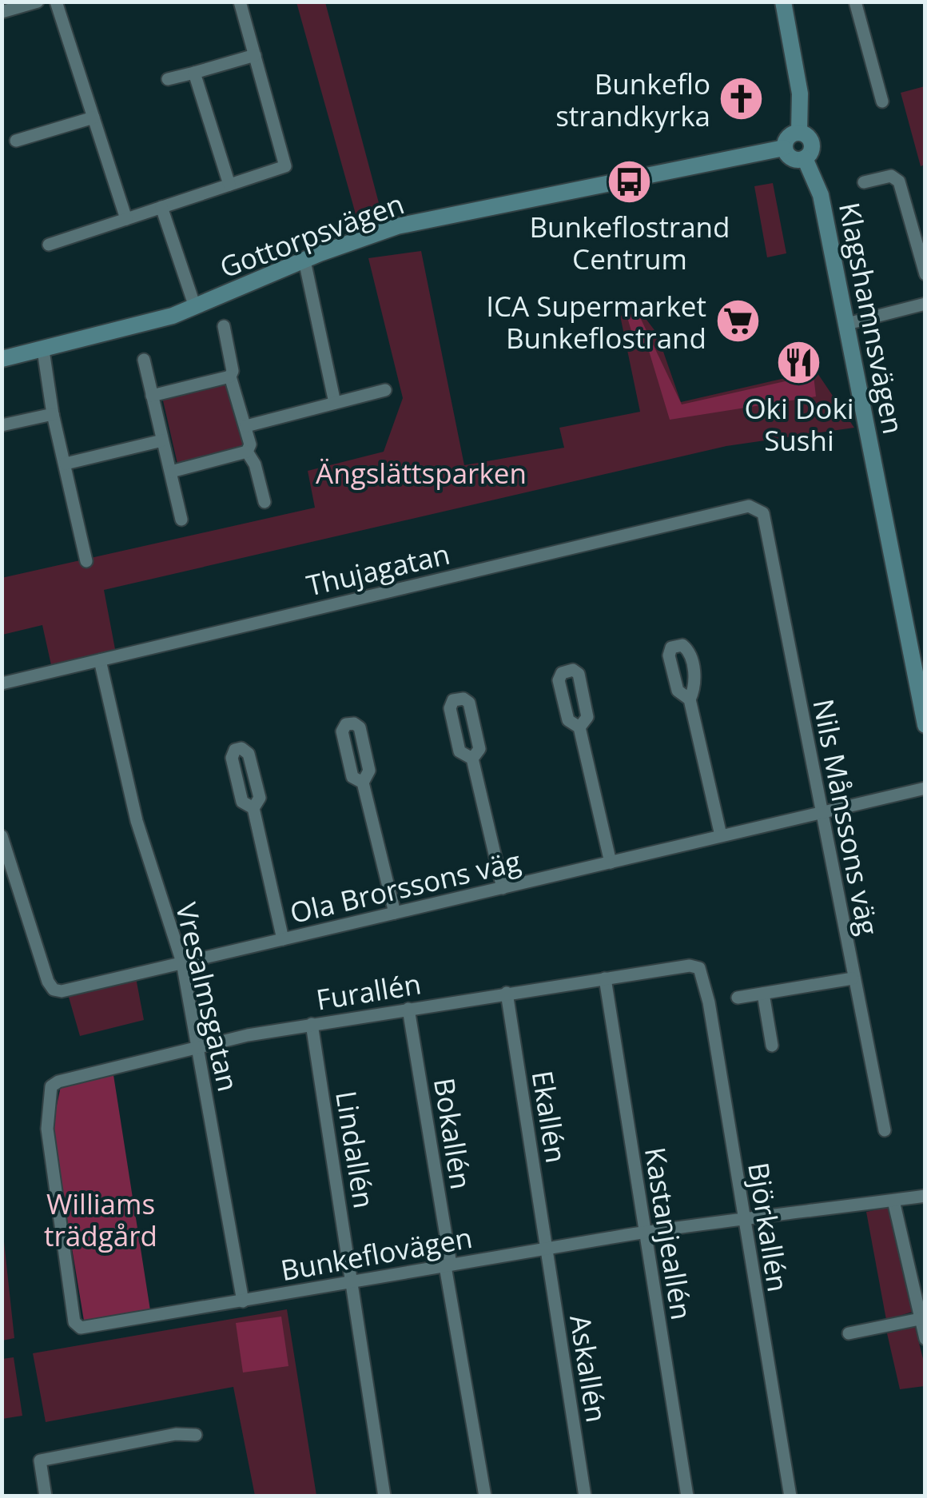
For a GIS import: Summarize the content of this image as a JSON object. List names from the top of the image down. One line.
{"streets":{"street":["Gottorpsvägen","Klagshamnsvägen","Thujagatan","Nils Månssons väg","Ola Brorssons väg","Furallén","Vresalmsgatan","Ekallén","Bokallén","Lindallén","Björkallén","Kastanjeallén","Bunkeflovägen","Askallén"]},"crossings":[["Gottorpsvägen","Klagshamnsvägen"],["Thujagatan","Nils Månssons väg"],["Thujagatan","Vresalmsgatan"],["Nils Månssons väg","Ola Brorssons väg"],["Ola Brorssons väg","Vresalmsgatan"],["Furallén","Vresalmsgatan"],["Furallén","Ekallén"],["Furallén","Bokallén"],["Furallén","Lindallén"],["Furallén","Björkallén"],["Furallén","Kastanjeallén"],["Furallén","Bunkeflovägen"],["Vresalmsgatan","Bunkeflovägen"],["Ekallén","Bunkeflovägen"],["Ekallén","Askallén"],["Bokallén","Bunkeflovägen"],["Lindallén","Bunkeflovägen"],["Björkallén","Bunkeflovägen"],["Kastanjeallén","Bunkeflovägen"],["Bunkeflovägen","Askallén"]],"parks":["Ängslättsparken","Williams trädgård"],"places":{"church":["Bunkeflo strandkyrka"],"bus stop":["Bunkeflostrand Centrum"],"supermarket":["ICA Supermarket Bunkeflostrand"],"restaurant":["Oki Doki Sushi"]}}
